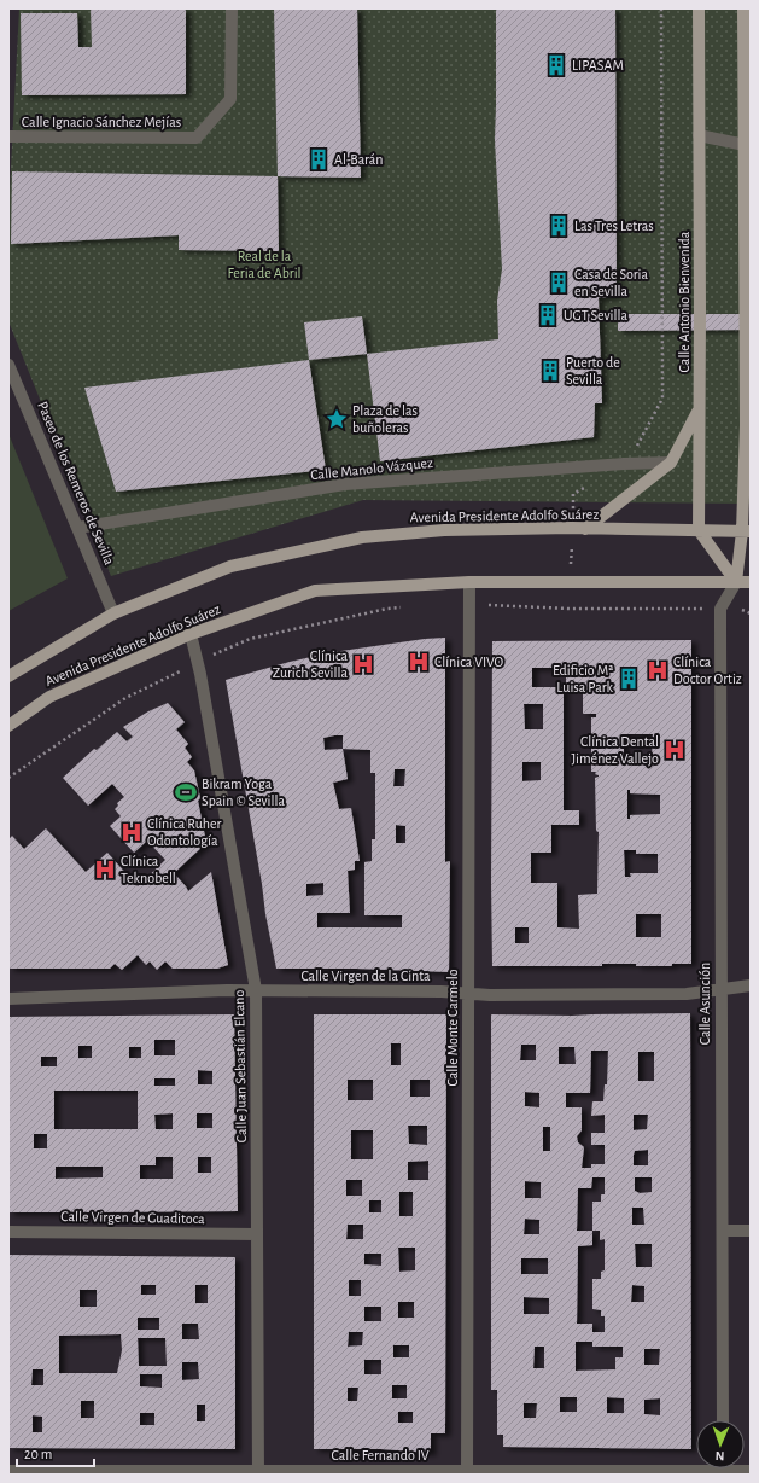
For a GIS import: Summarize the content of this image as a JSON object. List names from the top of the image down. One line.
{"streets":{"main road":["Calle Antonio Bienvenida","Avenida Presidente Adolfo Suárez"],"street":["Calle Ignacio Sánchez Mejías","Calle Manolo Vázquez","Paseo de los Remeros de Sevilla","Calle Virgen de la Cinta","Calle Asunción","Calle Monte Carmelo","Calle Juan Sebastián Elcano","Calle Virgen de Guaditoca","Calle Fernando IV"]},"crossings":[["Calle Antonio Bienvenida","Avenida Presidente Adolfo Suárez"],["Calle Manolo Vázquez","Paseo de los Remeros de Sevilla"],["Paseo de los Remeros de Sevilla","Avenida Presidente Adolfo Suárez"],["Avenida Presidente Adolfo Suárez","Calle Asunción"],["Avenida Presidente Adolfo Suárez","Calle Monte Carmelo"],["Avenida Presidente Adolfo Suárez","Calle Juan Sebastián Elcano"],["Calle Virgen de la Cinta","Calle Asunción"],["Calle Virgen de la Cinta","Calle Monte Carmelo"],["Calle Virgen de la Cinta","Calle Juan Sebastián Elcano"],["Calle Monte Carmelo","Calle Fernando IV"],["Calle Juan Sebastián Elcano","Calle Virgen de Guaditoca"],["Calle Juan Sebastián Elcano","Calle Fernando IV"]],"parks":["Real de la Feria de Abril"],"places":{"building":["LIPASAM","Al-Barán","Las Tres Letras","Casa de Soria en Sevilla","UGT Sevilla","Puerto de Sevilla","Edificio Mª Luisa Park"],"place":["Plaza de las buñoleras"],"hospital":["Clínica VIVO","Clínica Zurich Sevilla","Clínica Doctor Ortiz","Clínica Dental Jiménez Vallejo","Clínica Ruher Odontología","Clínica Teknobell"],"sports":["Bikram Yoga Spain © Sevilla"]},"scale_bar":"20 m","north":"bottom"}
